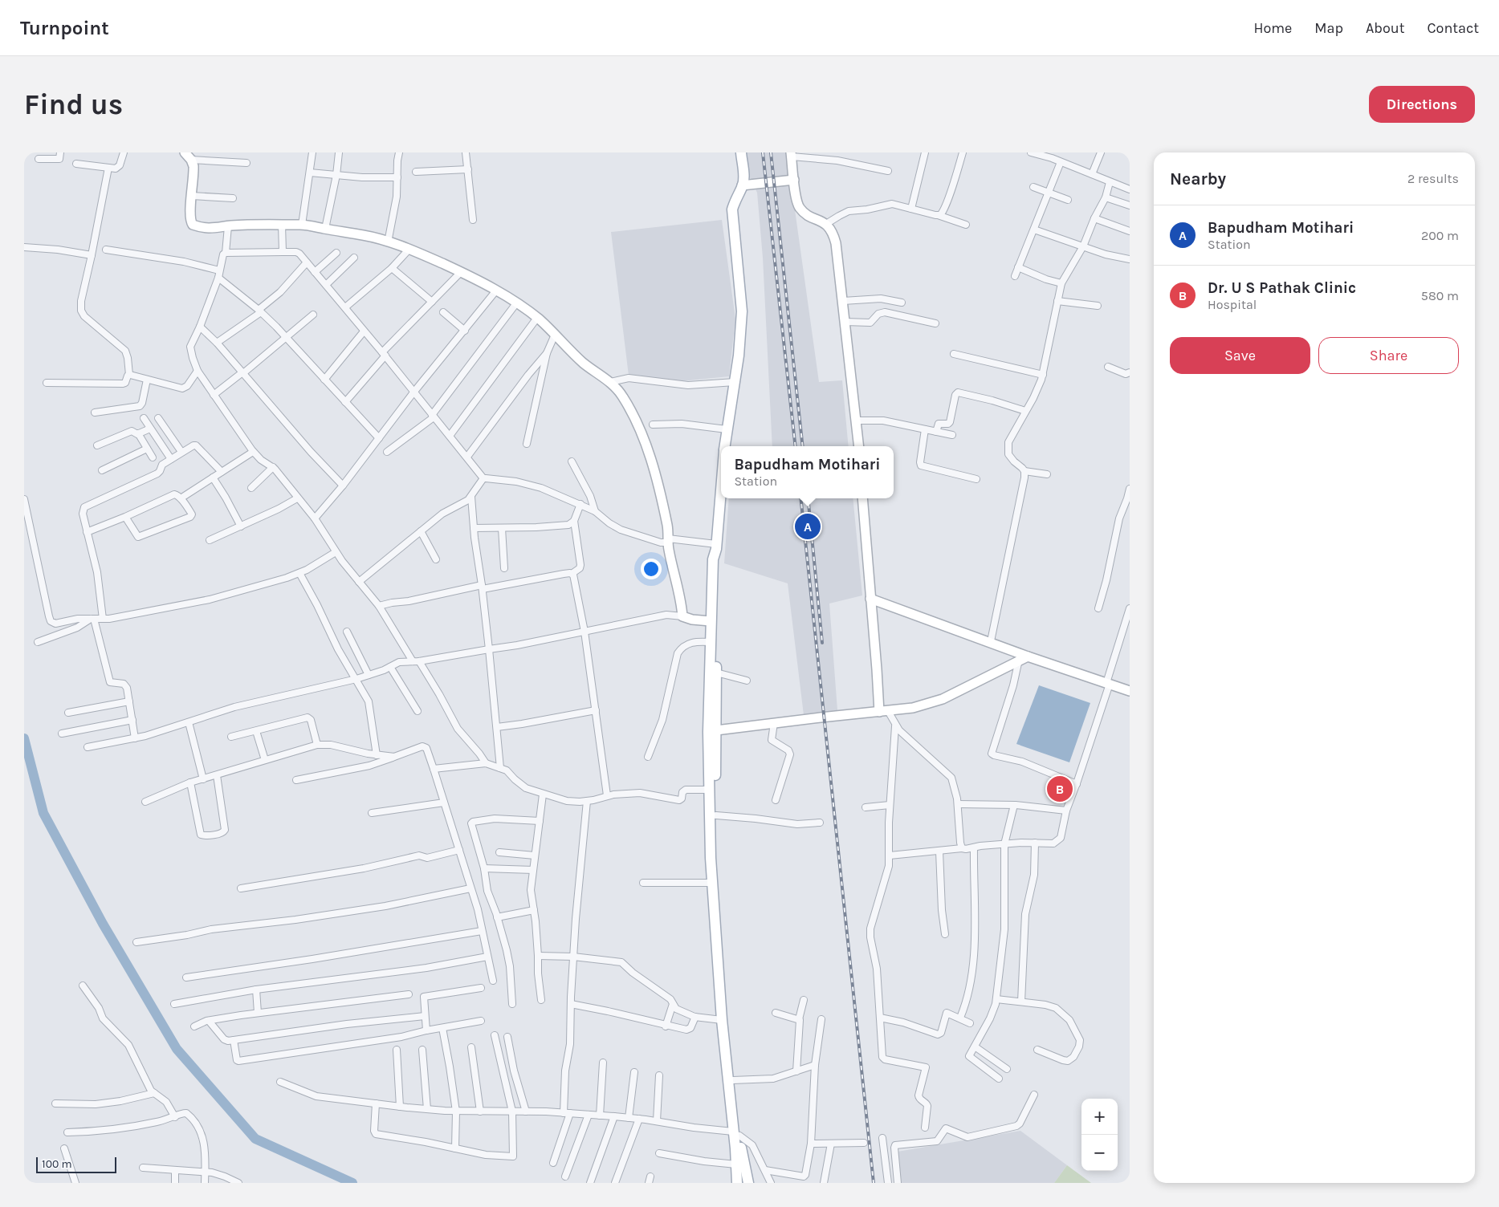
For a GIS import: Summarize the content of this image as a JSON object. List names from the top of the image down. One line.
{"scale_bar":"100 m","page":{"header":"Turnpoint","nav":["Home","Map","About","Contact"],"buttons":["Directions",["Save","Share"]],"title":"Find us","heading":["Nearby","2 results"],"list":[{"mark":"A","name":"Bapudham Motihari","note":"Station","value":"200 m"},{"mark":"B","name":"Dr. U S Pathak Clinic","note":"Hospital","value":"580 m"}],"popup":["Bapudham Motihari","Station"],"pins":["A","B"],"map_buttons":["+","−"],"scale":"100 m"}}
